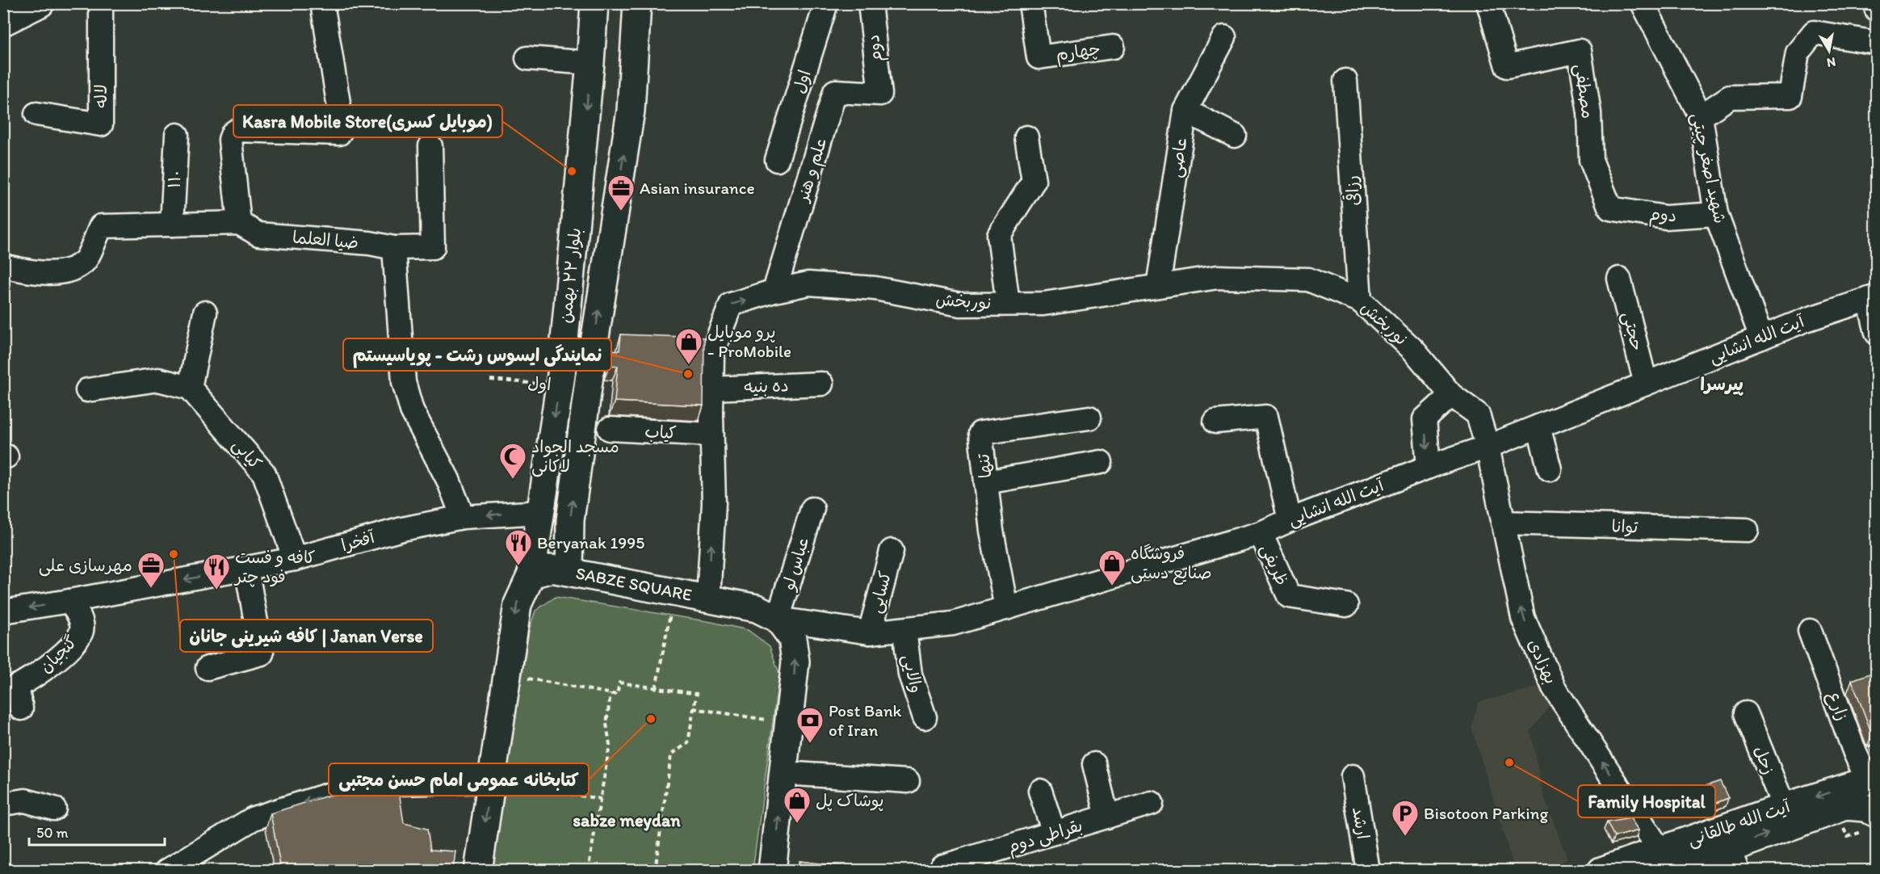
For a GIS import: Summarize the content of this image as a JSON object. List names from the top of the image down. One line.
{"streets":{"main road":["بلوار ۲۲ بهمن","SABZE SQUARE","آیت الله طالقانی"],"street":["دوم","چهارم","اول","مصطفی","لاله","عاصی","شهید اصغر چیتی","علم و هنر","۱۱۰","رزاقی","ضیا العلما","نوربخش","حجتی","آیت الله انشایی","ده بنیه","کیاب","کیابی","تنها","توانا","آفخرا","عباس لو","ظریفی","کسایی","گنجیان","بهزادی","والایی","زارع","زحل","ارشد","بقراطی دوم"]},"crossings":[["دوم","مصطفی"],["دوم","شهید اصغر چیتی"],["دوم","علم و هنر"],["اول","بلوار ۲۲ بهمن"],["عاصی","نوربخش"],["شهید اصغر چیتی","آیت الله انشایی"],["علم و هنر","نوربخش"],["۱۱۰","ضیا العلما"],["رزاقی","نوربخش"],["بلوار ۲۲ بهمن","آفخرا"],["بلوار ۲۲ بهمن","SABZE SQUARE"],["نوربخش","آیت الله انشایی"],["نوربخش","ده بنیه"],["نوربخش","کیاب"],["نوربخش","SABZE SQUARE"],["نوربخش","بهزادی"],["حجتی","آیت الله انشایی"],["آیت الله انشایی","تنها"],["آیت الله انشایی","عباس لو"],["آیت الله انشایی","ظریفی"],["آیت الله انشایی","SABZE SQUARE"],["آیت الله انشایی","کسایی"],["آیت الله انشایی","بهزادی"],["آیت الله انشایی","والایی"],["کیابی","آفخرا"],["توانا","بهزادی"],["آفخرا","گنجیان"],["عباس لو","SABZE SQUARE"],["بهزادی","آیت الله طالقانی"],["زارع","آیت الله طالقانی"],["زحل","آیت الله طالقانی"]],"one_way":["SABZE SQUARE","بهزادی"],"districts":["پیرسرا","sabze meydan"],"places":{"other":["Kasra Mobile Store(موبایل کسری)","نمایندگی ایسوس رشت - پویاسیستم","کافه شیرینی جانان | Janan Verse","کتابخانه عمومی امام حسن مجتبی","Family Hospital"],"office":["Asian insurance","مهرسازی علی"],"shop":["پرو موبایل - ProMobile","فروشگاه صنایع دستی","پوشاک پل"],"mosque":["مسجد الجواد لاکانی"],"restaurant":["Beryanak 1995","کافه و فست فود چتر"],"bank":["Post Bank of Iran"],"parking":["Bisotoon Parking"]},"scale_bar":"50 m","north":"bottom"}
